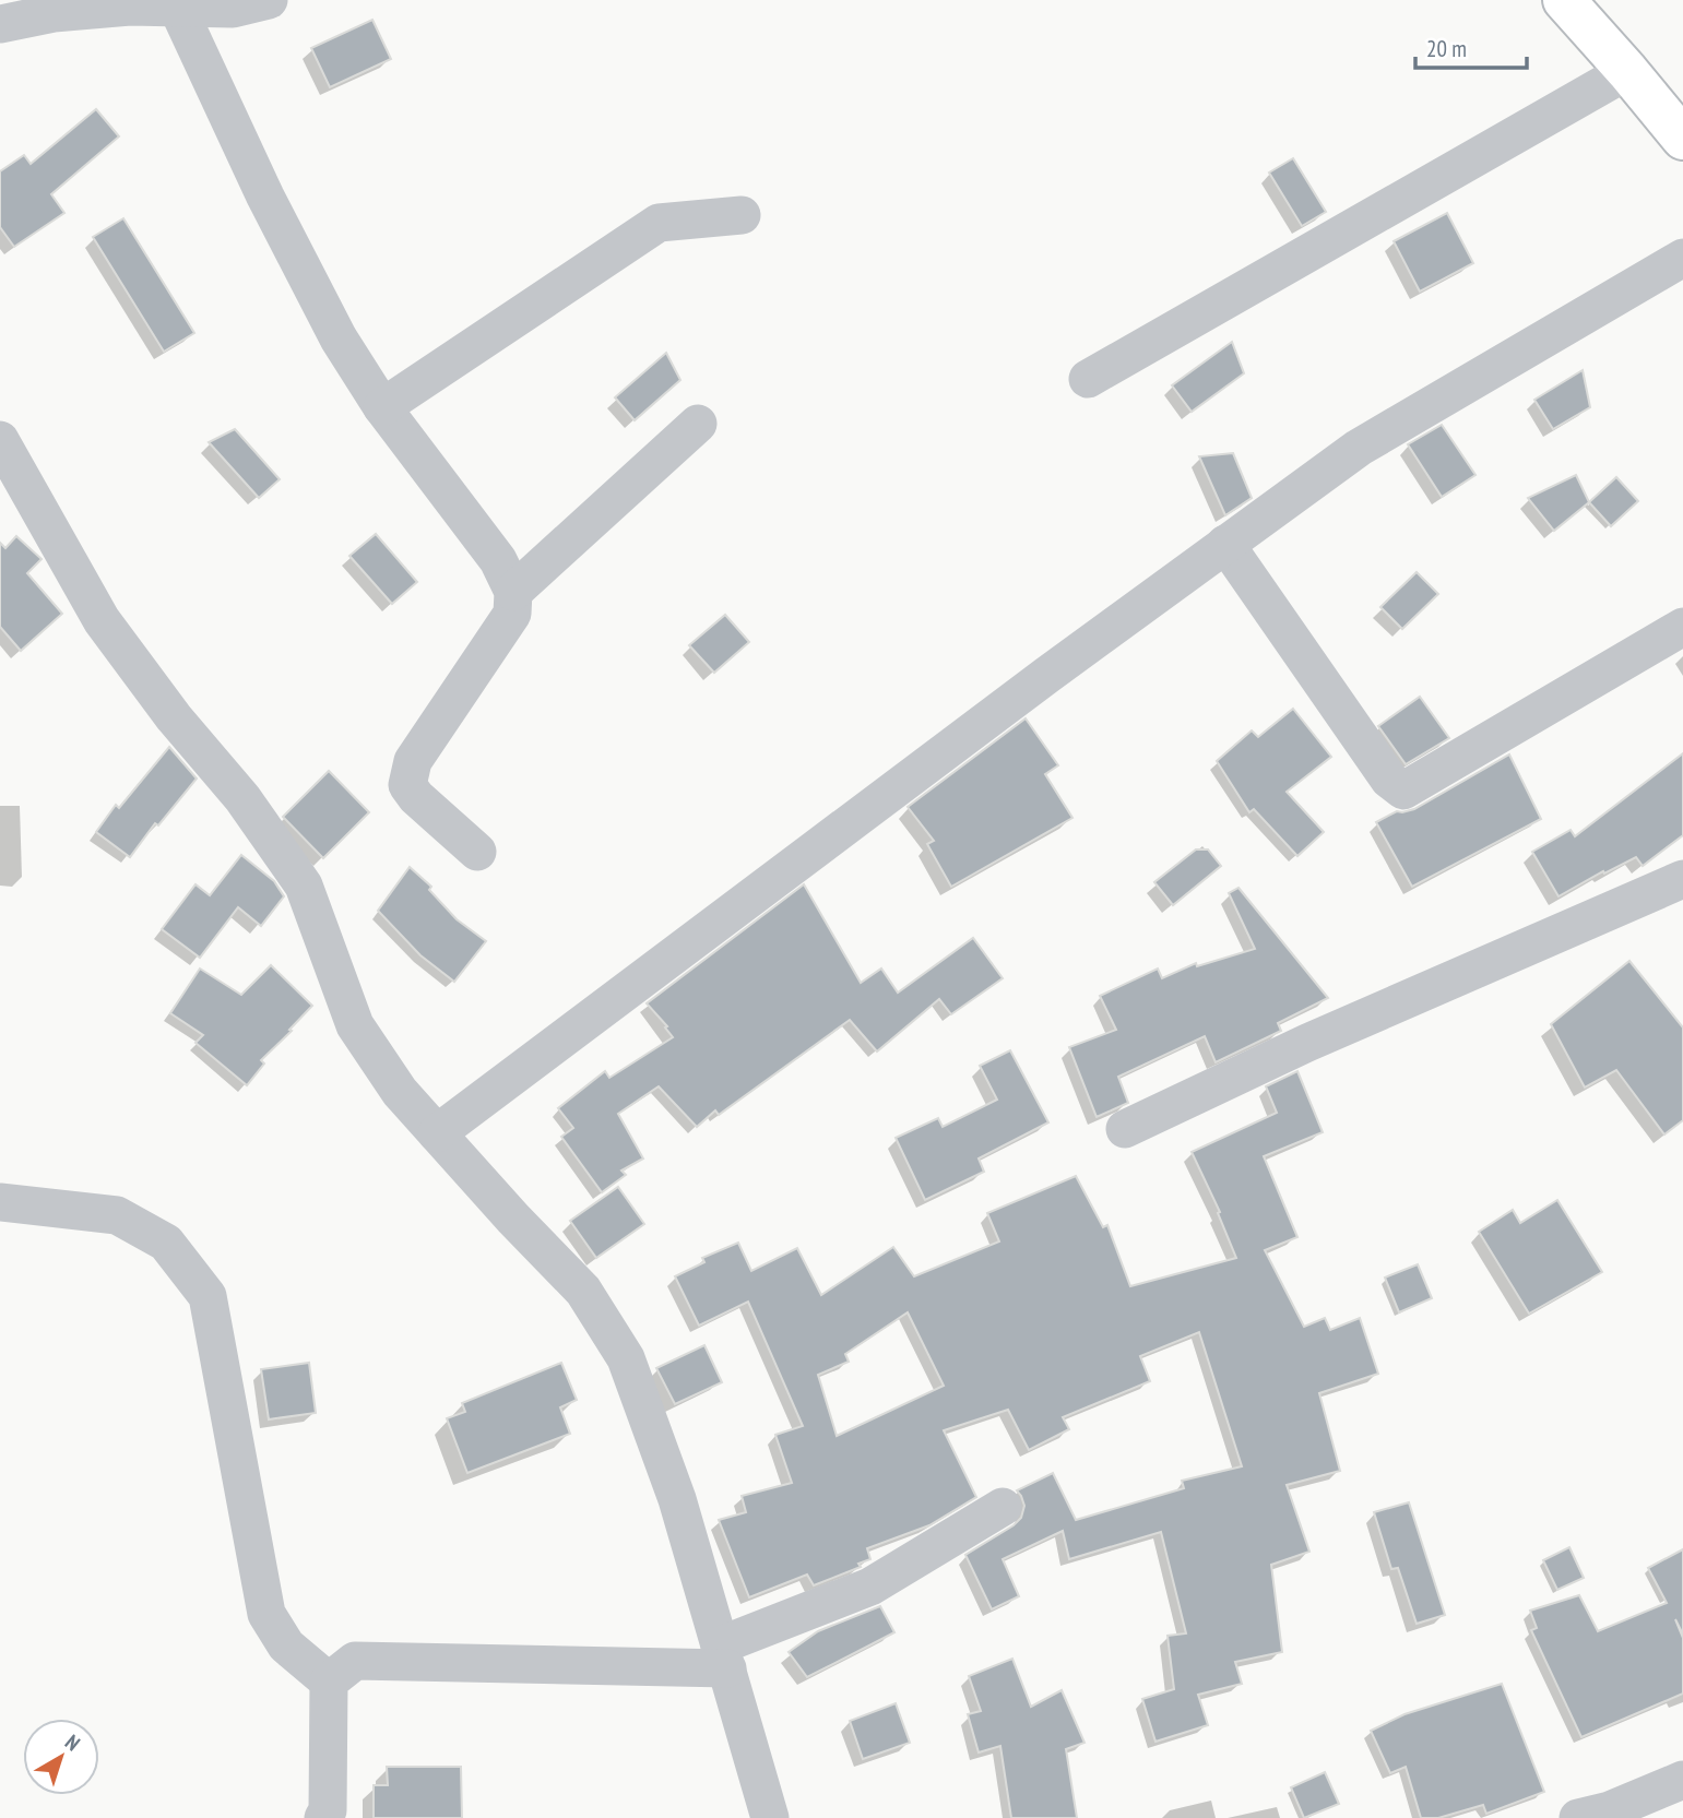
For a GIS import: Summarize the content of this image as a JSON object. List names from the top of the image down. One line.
{"scale_bar":"20 m","north":"top right"}
